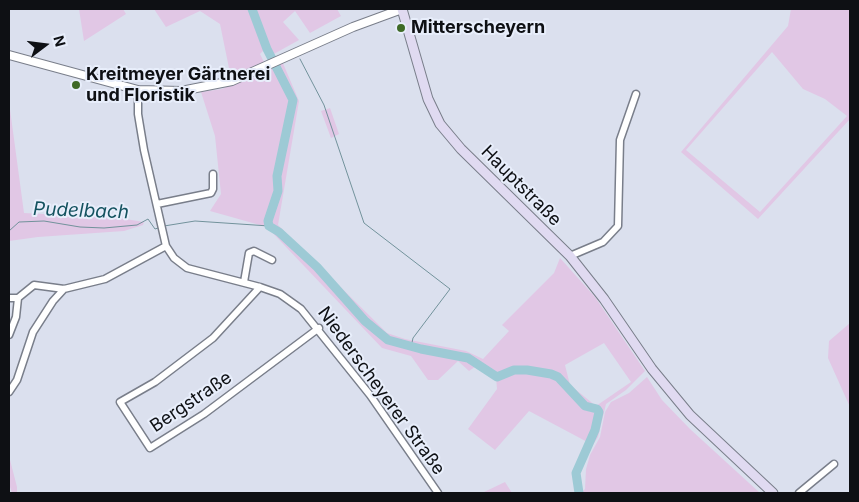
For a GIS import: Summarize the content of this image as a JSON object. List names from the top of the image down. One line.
{"streets":{"main road":["Hauptstraße"],"street":["Niederscheyerer Straße","Bergstraße"]},"crossings":[["Niederscheyerer Straße","Bergstraße"]],"water":["Pudelbach"],"places":["Mitterscheyern","Kreitmeyer Gärtnerei und Floristik"],"north":"right"}
